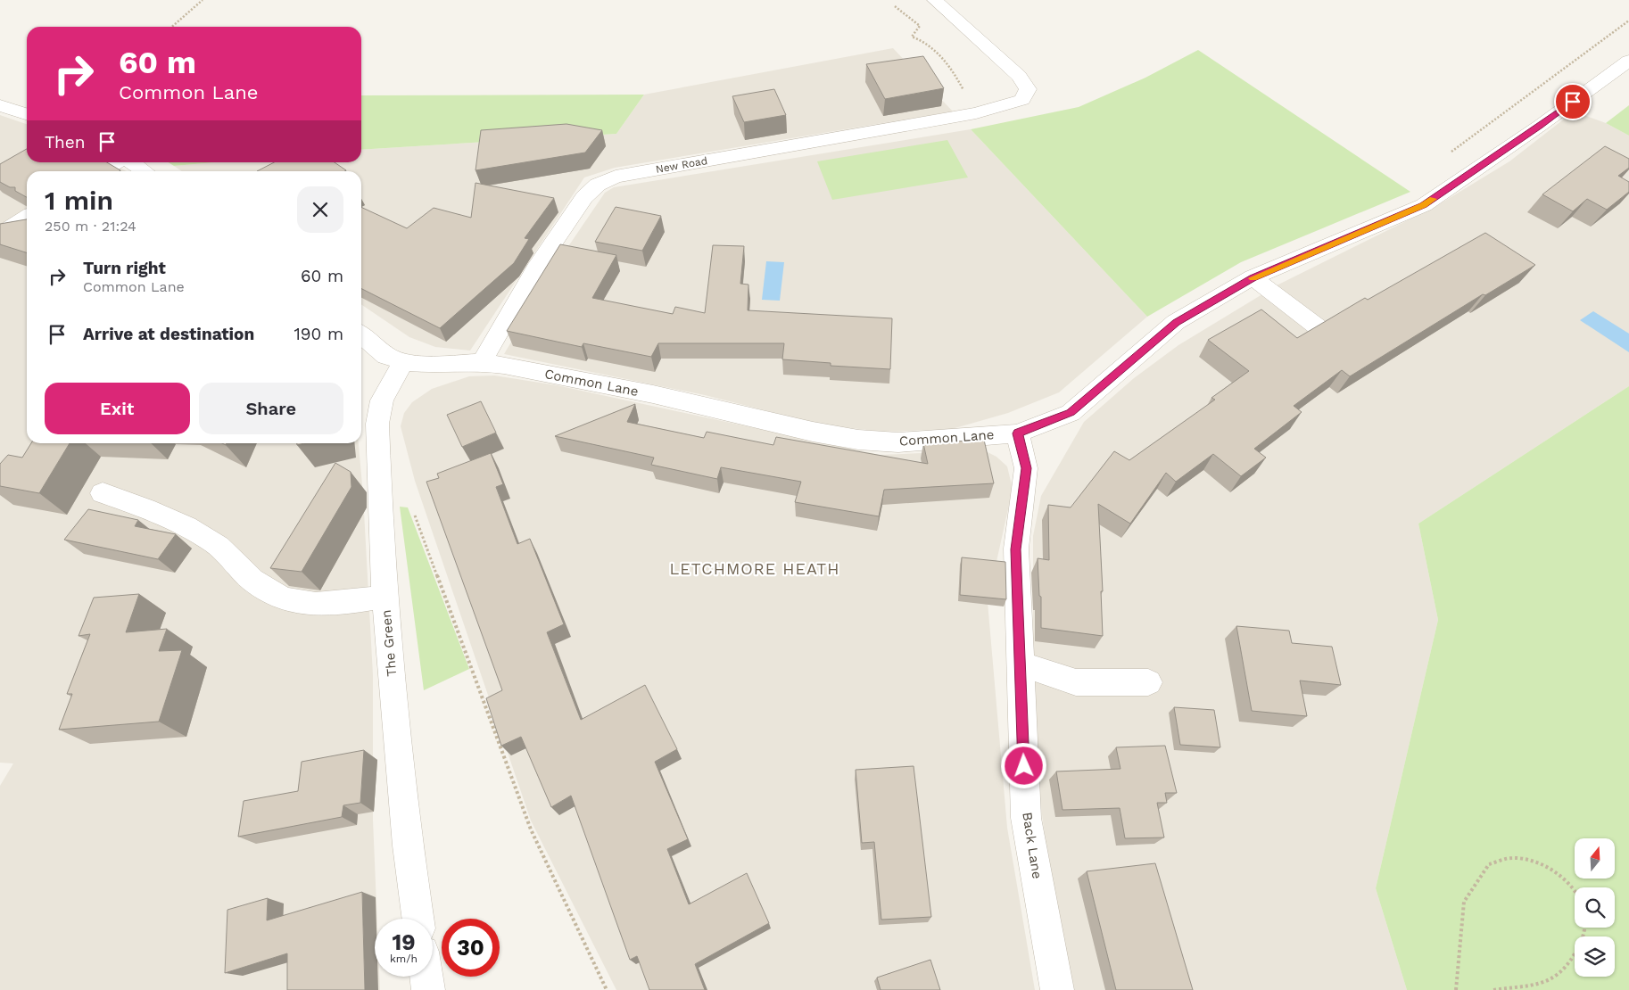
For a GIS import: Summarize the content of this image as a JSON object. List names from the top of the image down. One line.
{"streets":{"street":["New Road","Common Lane","The Green","Back Lane"]},"crossings":[["New Road","Common Lane"],["Common Lane","The Green"],["Common Lane","Back Lane"]],"districts":["LETCHMORE HEATH"],"north":"top","page":{"turn":["60 m","Common Lane"],"then":"Then","heading":["1 min","250 m · 21:24"],"list":[{"name":"Turn right","note":"Common Lane","value":"60 m"},{"name":"Arrive at destination","value":"190 m"}],"buttons":["Exit","Share"],"speed":"19 km/h","limit":"30"}}
